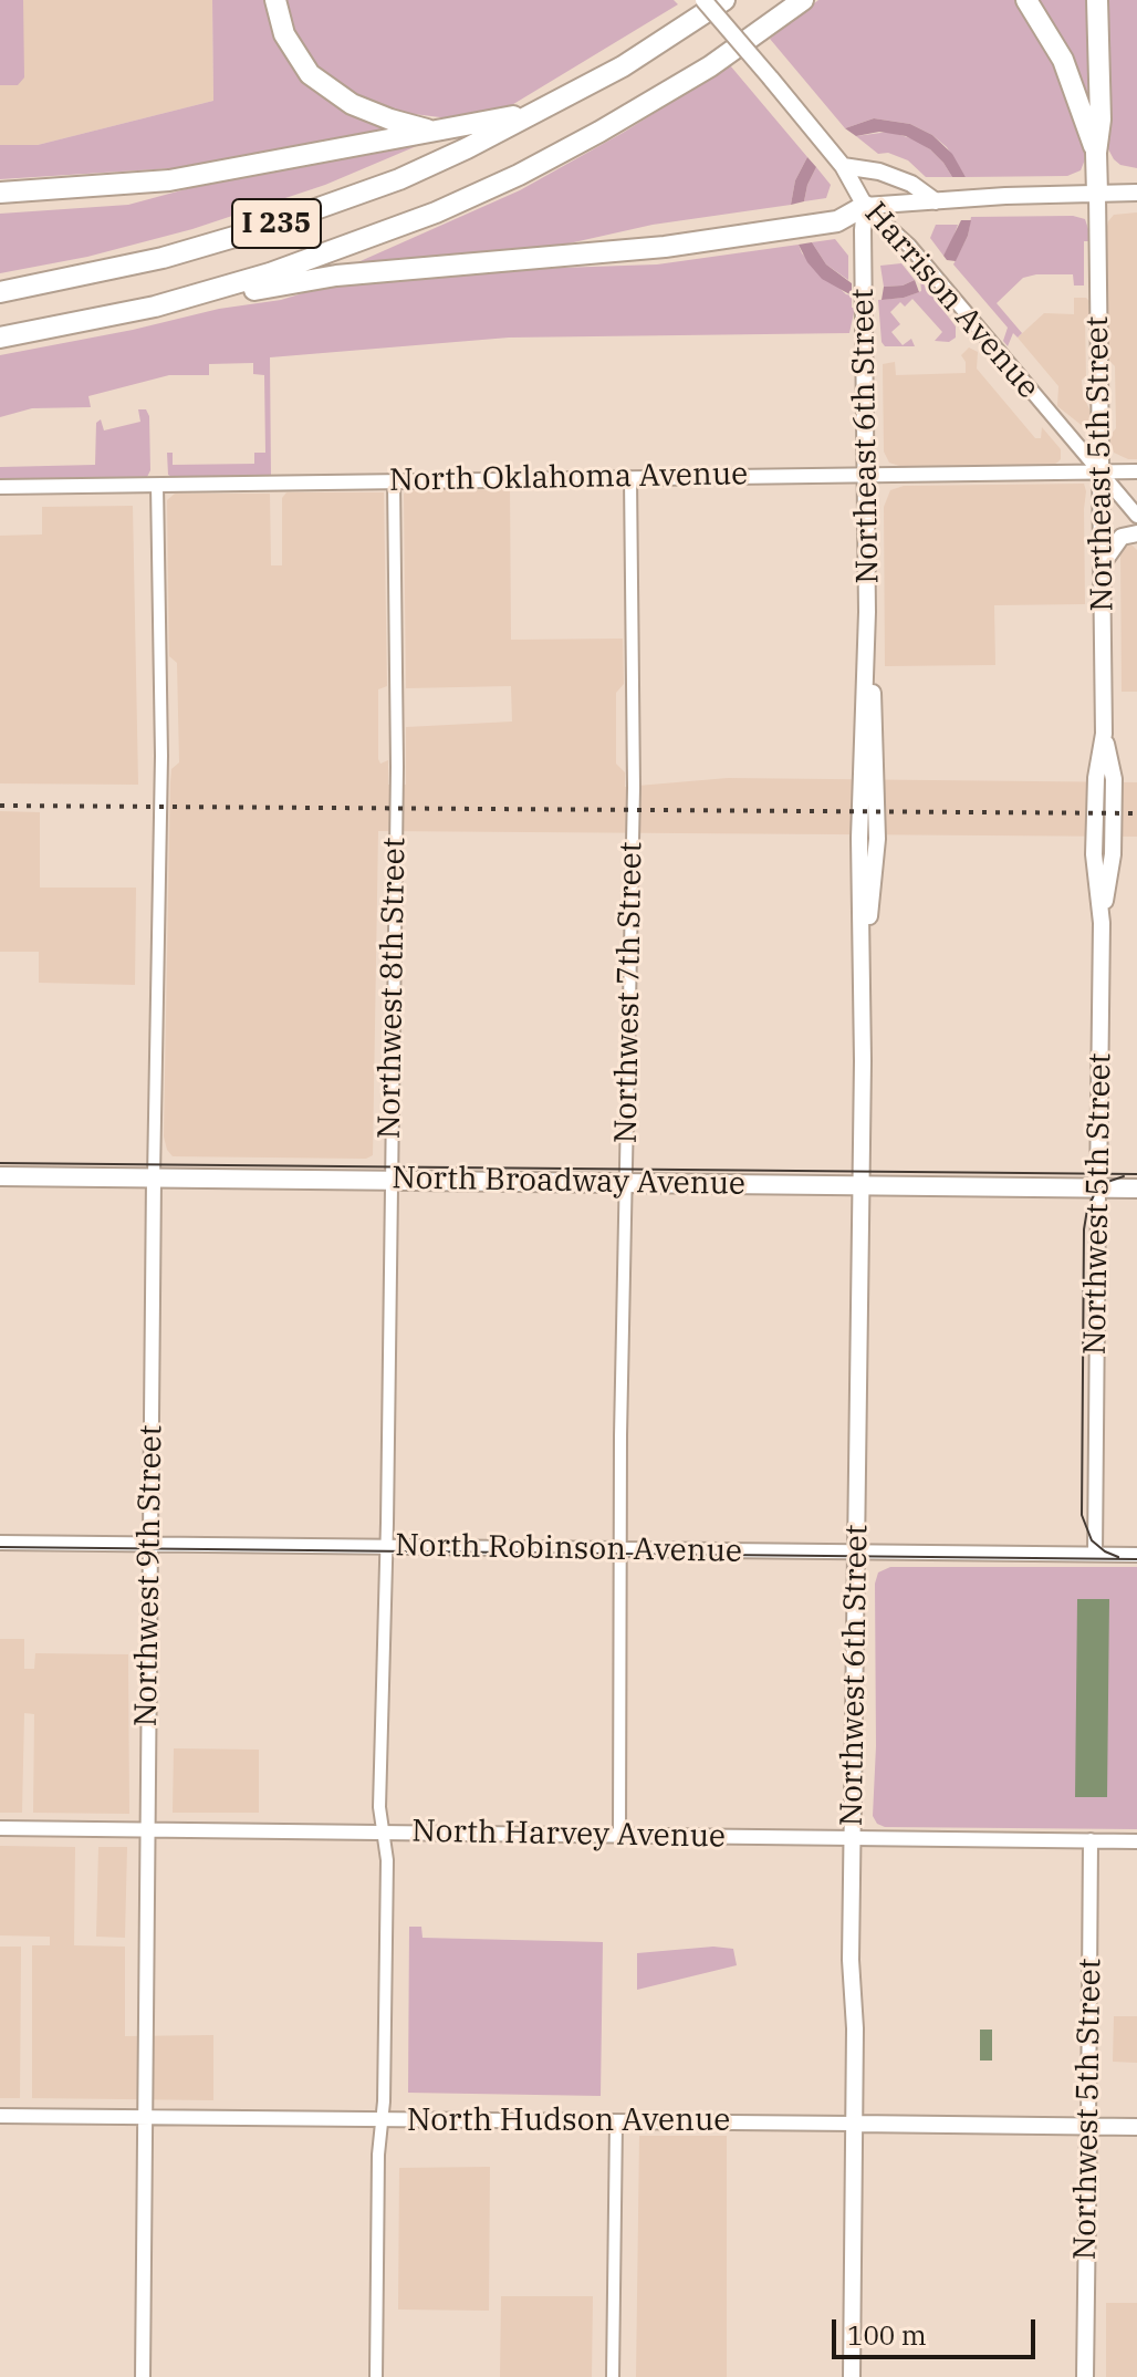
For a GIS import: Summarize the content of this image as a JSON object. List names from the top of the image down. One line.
{"streets":{"highway":["I 235"],"main road":["Harrison Avenue","Northeast 6th Street","Northeast 5th Street","North Broadway Avenue","Northwest 5th Street","Northwest 6th Street","North Hudson Avenue"],"street":["North Oklahoma Avenue","Northwest 8th Street","Northwest 7th Street","North Robinson Avenue","Northwest 9th Street","North Harvey Avenue"]},"crossings":[["Harrison Avenue","Northeast 6th Street"],["Harrison Avenue","Northeast 5th Street"],["Harrison Avenue","North Oklahoma Avenue"],["Northeast 6th Street","North Oklahoma Avenue"],["Northeast 6th Street","Northwest 6th Street"],["Northeast 5th Street","North Oklahoma Avenue"],["Northeast 5th Street","Northwest 5th Street"],["North Oklahoma Avenue","Northwest 8th Street"],["North Oklahoma Avenue","Northwest 7th Street"],["North Oklahoma Avenue","Northwest 9th Street"],["Northwest 8th Street","North Broadway Avenue"],["Northwest 8th Street","North Robinson Avenue"],["Northwest 8th Street","North Harvey Avenue"],["Northwest 8th Street","North Hudson Avenue"],["Northwest 7th Street","North Broadway Avenue"],["Northwest 7th Street","North Robinson Avenue"],["Northwest 7th Street","North Harvey Avenue"],["North Broadway Avenue","Northwest 5th Street"],["North Broadway Avenue","Northwest 9th Street"],["North Broadway Avenue","Northwest 6th Street"],["Northwest 5th Street","North Robinson Avenue"],["Northwest 5th Street","North Harvey Avenue"],["Northwest 5th Street","North Hudson Avenue"],["North Robinson Avenue","Northwest 9th Street"],["North Robinson Avenue","Northwest 6th Street"],["Northwest 9th Street","North Harvey Avenue"],["Northwest 9th Street","North Hudson Avenue"],["Northwest 6th Street","North Harvey Avenue"],["Northwest 6th Street","North Hudson Avenue"]],"scale_bar":"100 m"}
